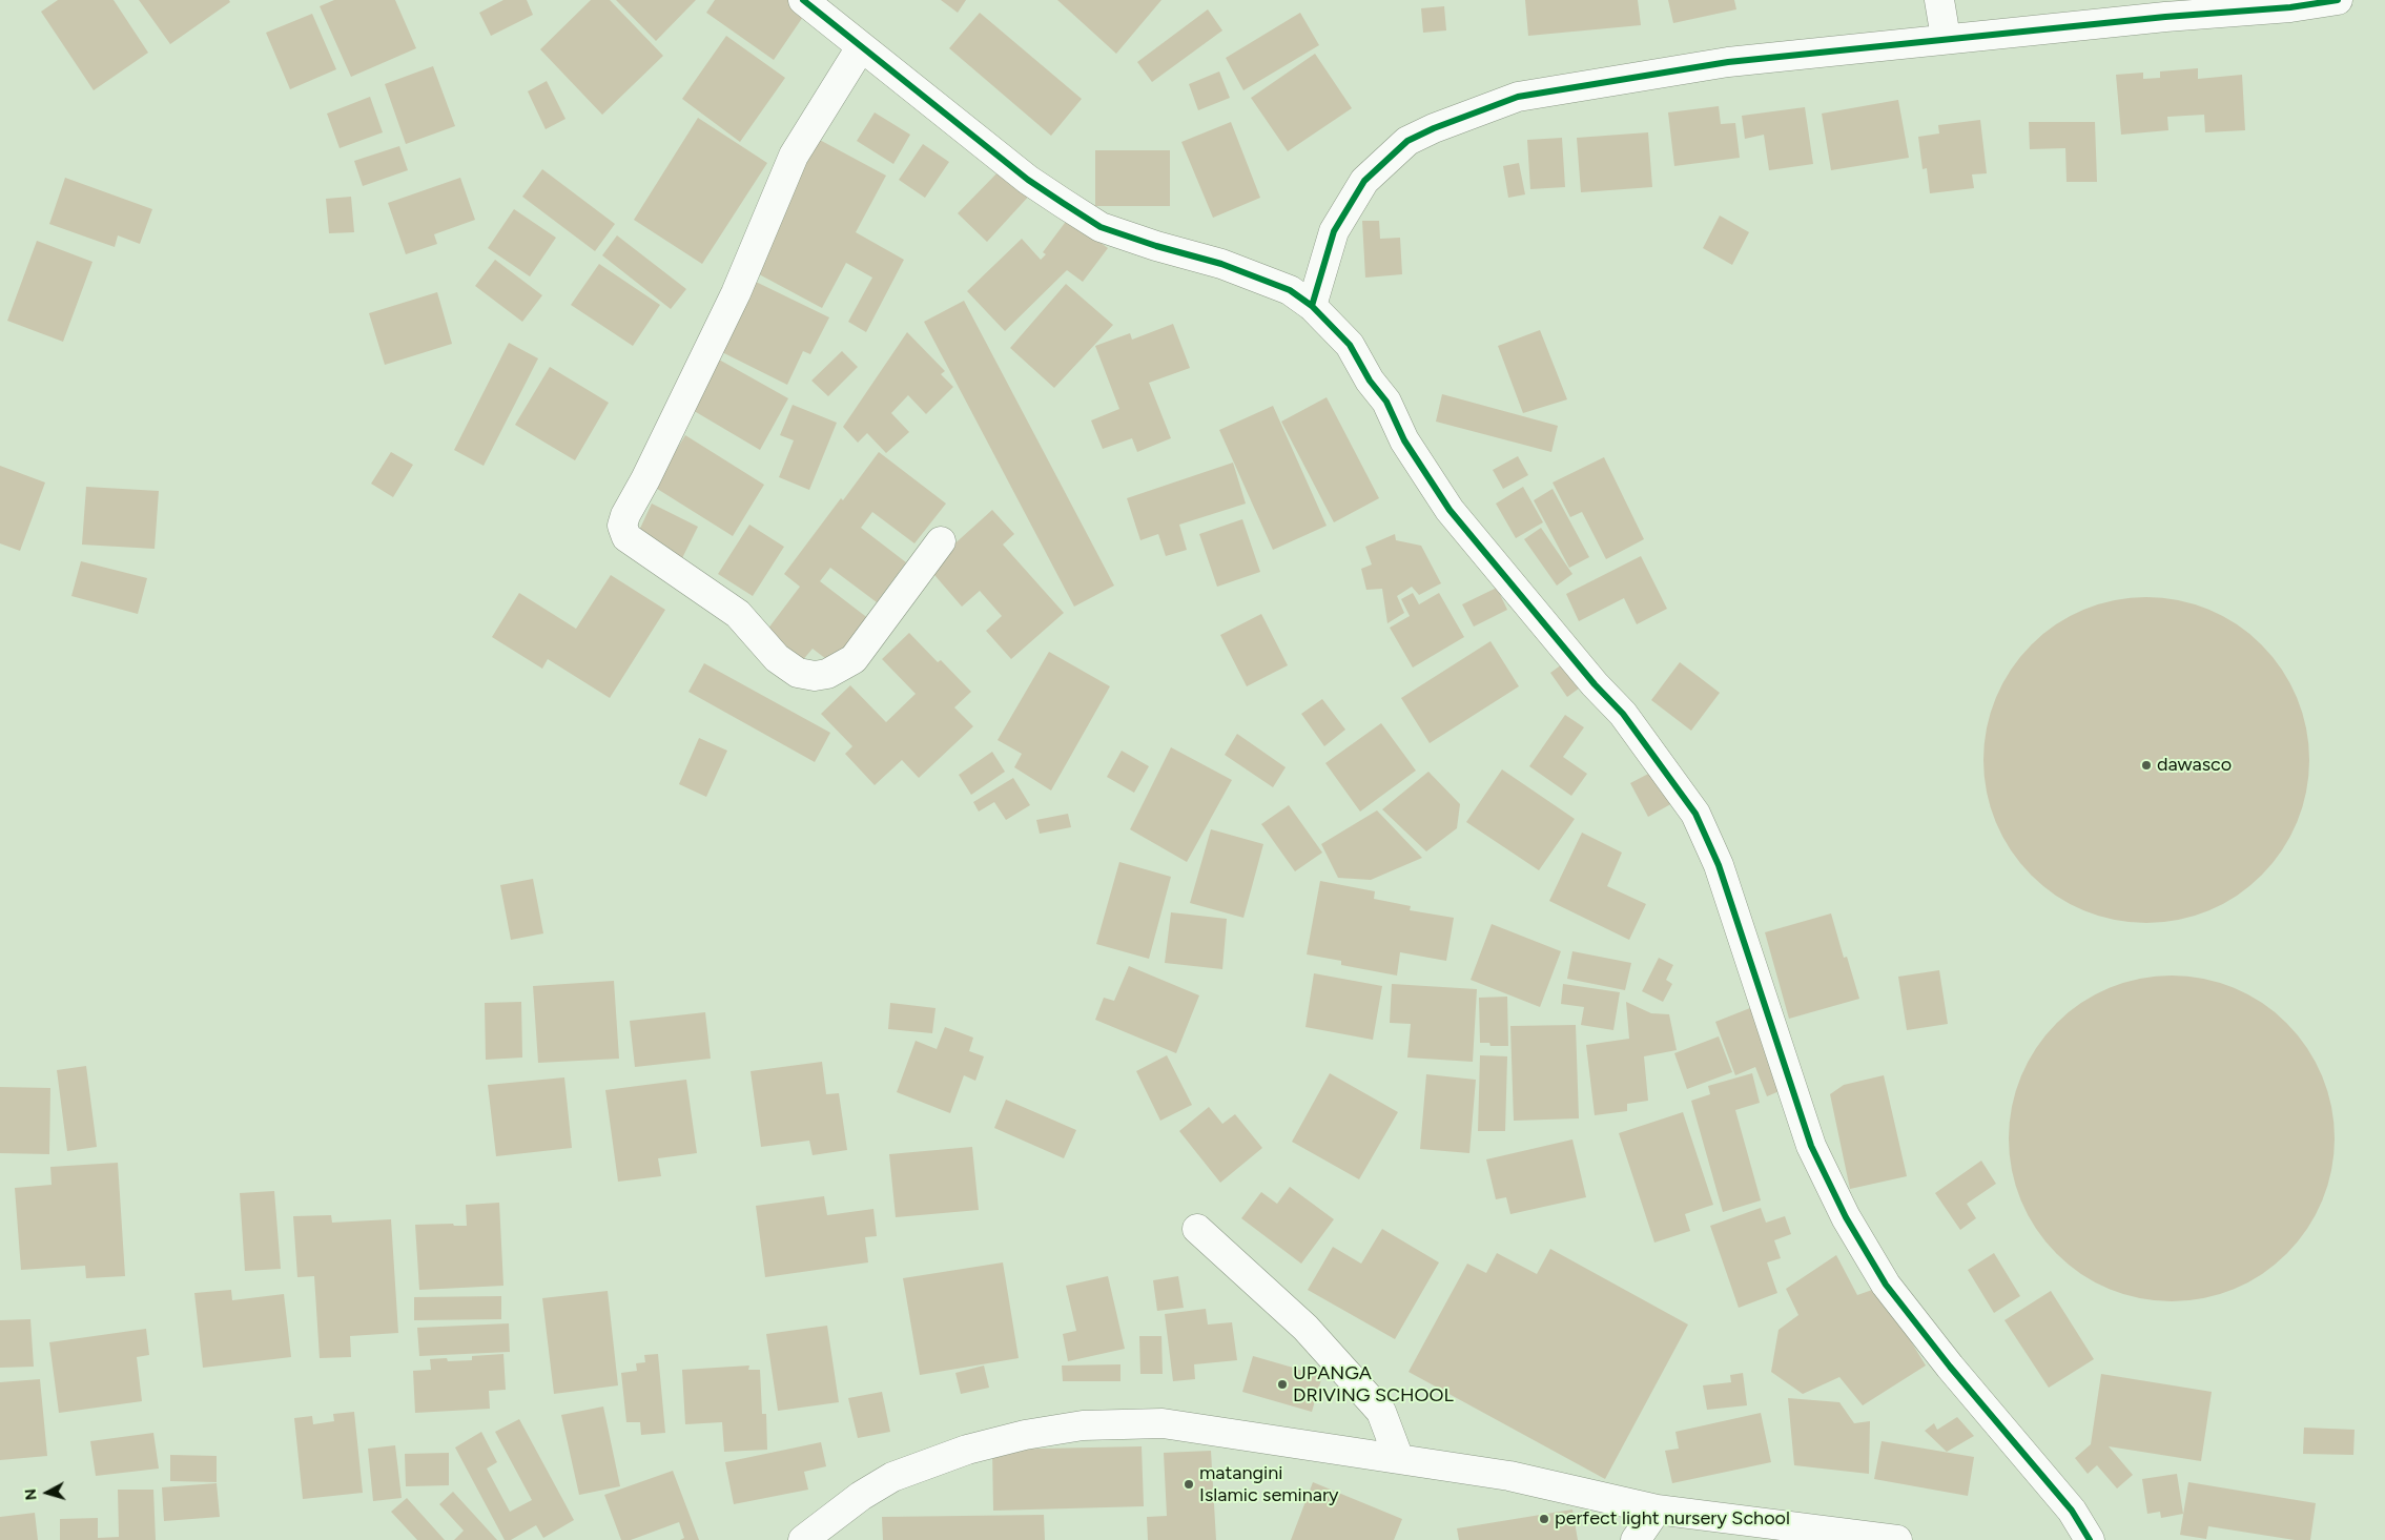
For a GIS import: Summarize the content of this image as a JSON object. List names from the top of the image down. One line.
{"places":["dawasco","UPANGA DRIVING SCHOOL","matangini Islamic seminary","perfect light nursery School"],"north":"left"}
